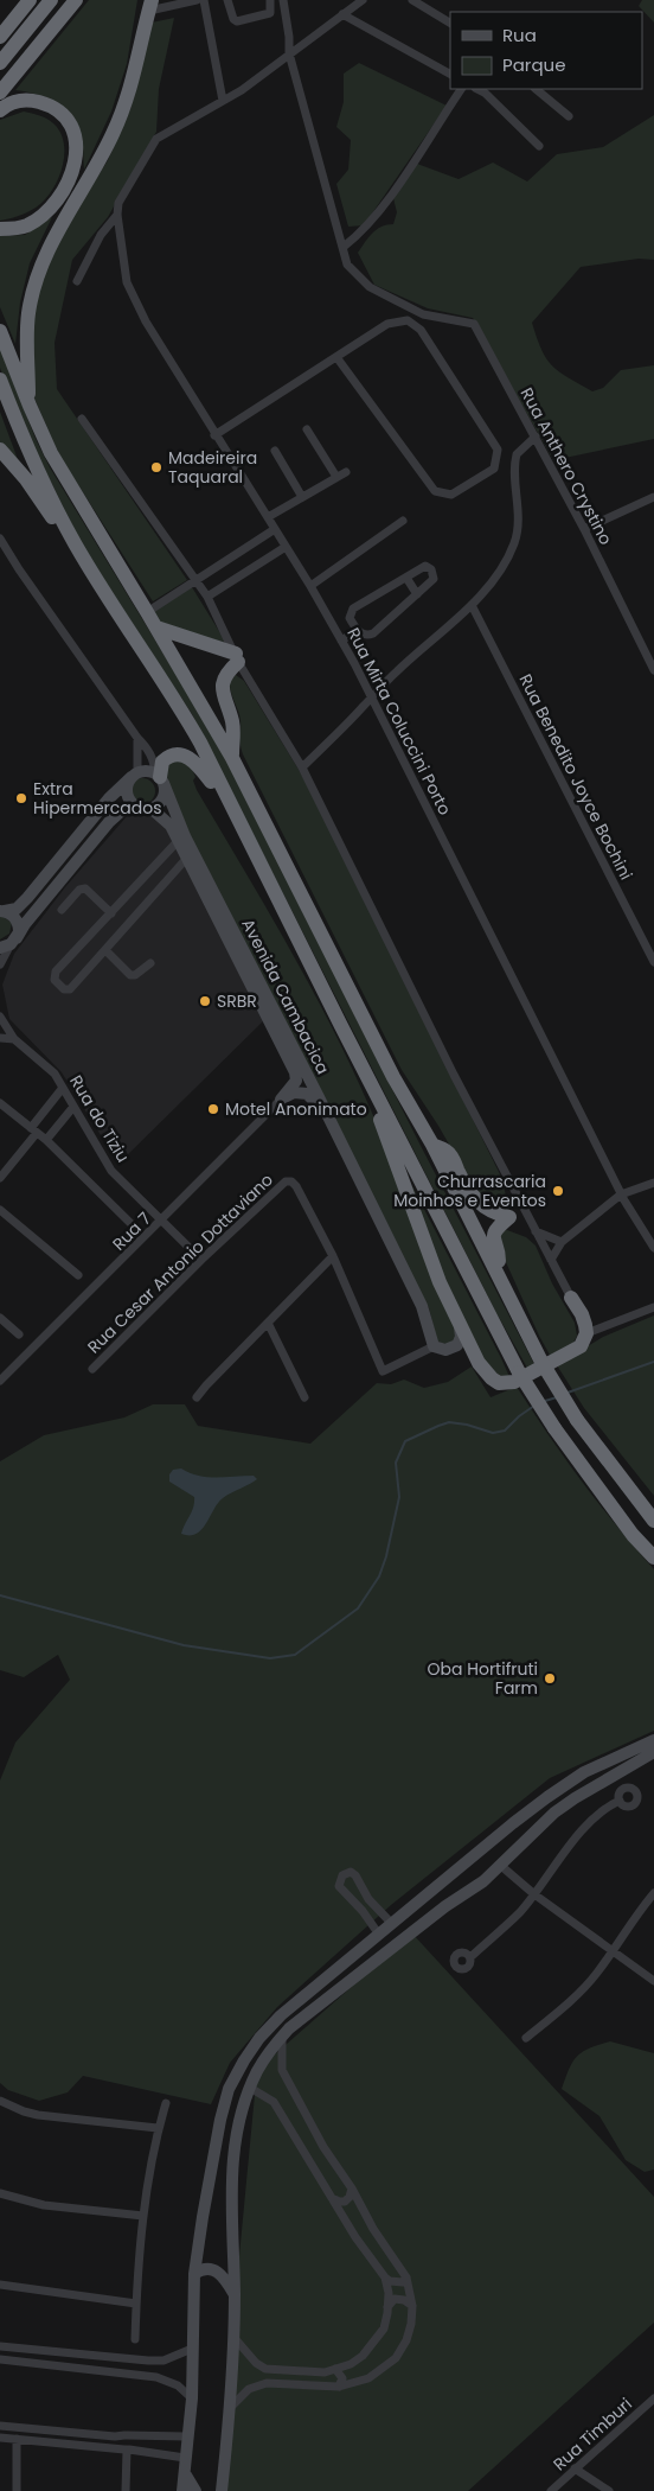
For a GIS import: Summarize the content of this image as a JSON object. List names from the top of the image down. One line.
{"streets":{"main road":["Avenida Cambacica"],"street":["Rua Anthero Crystino","Rua Mirta Coluccini Porto","Rua Benedito Joyce Bochini","Rua do Tiziu","Rua 7","Rua Cesar Antonio Dottaviano","Rua Timburi"]},"crossings":[["Avenida Cambacica","Rua 7"],["Avenida Cambacica","Rua Cesar Antonio Dottaviano"],["Rua do Tiziu","Rua 7"],["Rua do Tiziu","Rua Cesar Antonio Dottaviano"]],"places":["Madeireira Taquaral","Extra Hipermercados","SRBR","Motel Anonimato","Churrascaria Moinhos e Eventos","Oba Hortifruti Farm"],"legend":["Rua","Parque"]}
